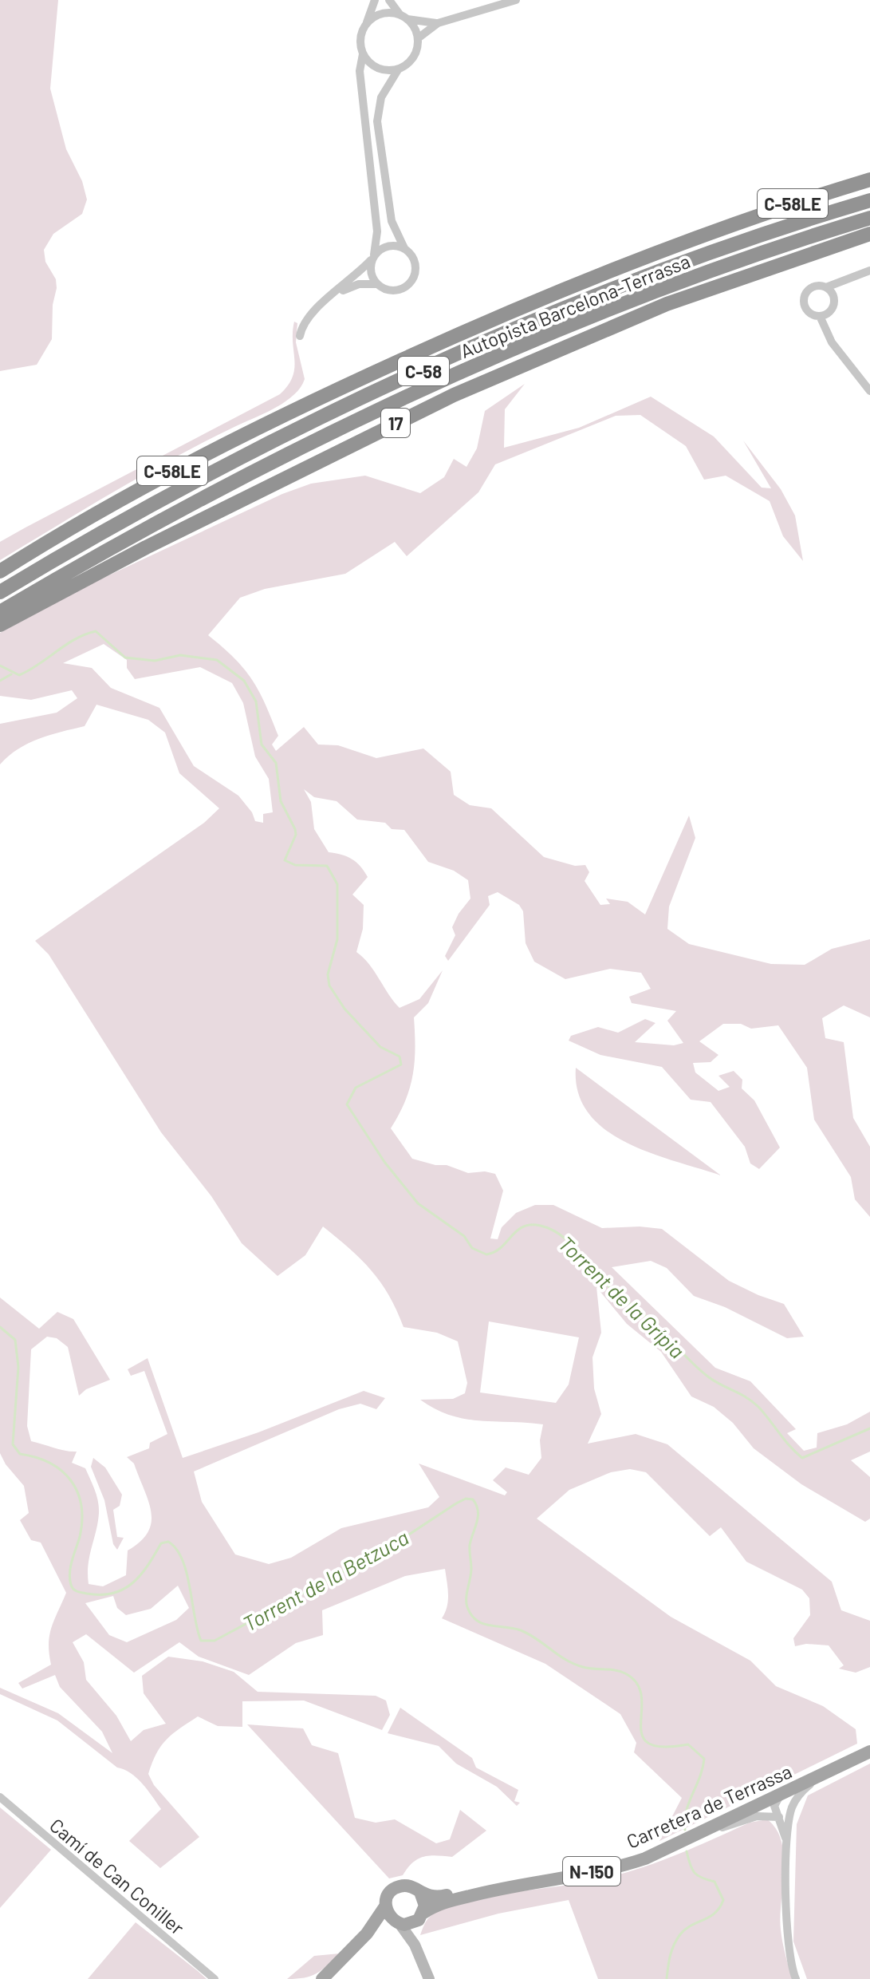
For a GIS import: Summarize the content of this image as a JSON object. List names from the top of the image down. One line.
{"streets":{"highway":["C-58LE","Autopista Barcelona-Terrassa","C-58","17"],"main road":["Carretera de Terrassa","N-150"],"street":["Camí de Can Coniller"]},"crossings":[["Carretera de Terrassa","N-150"]],"water":["Torrent de la Grípia","Torrent de la Betzuca"]}
